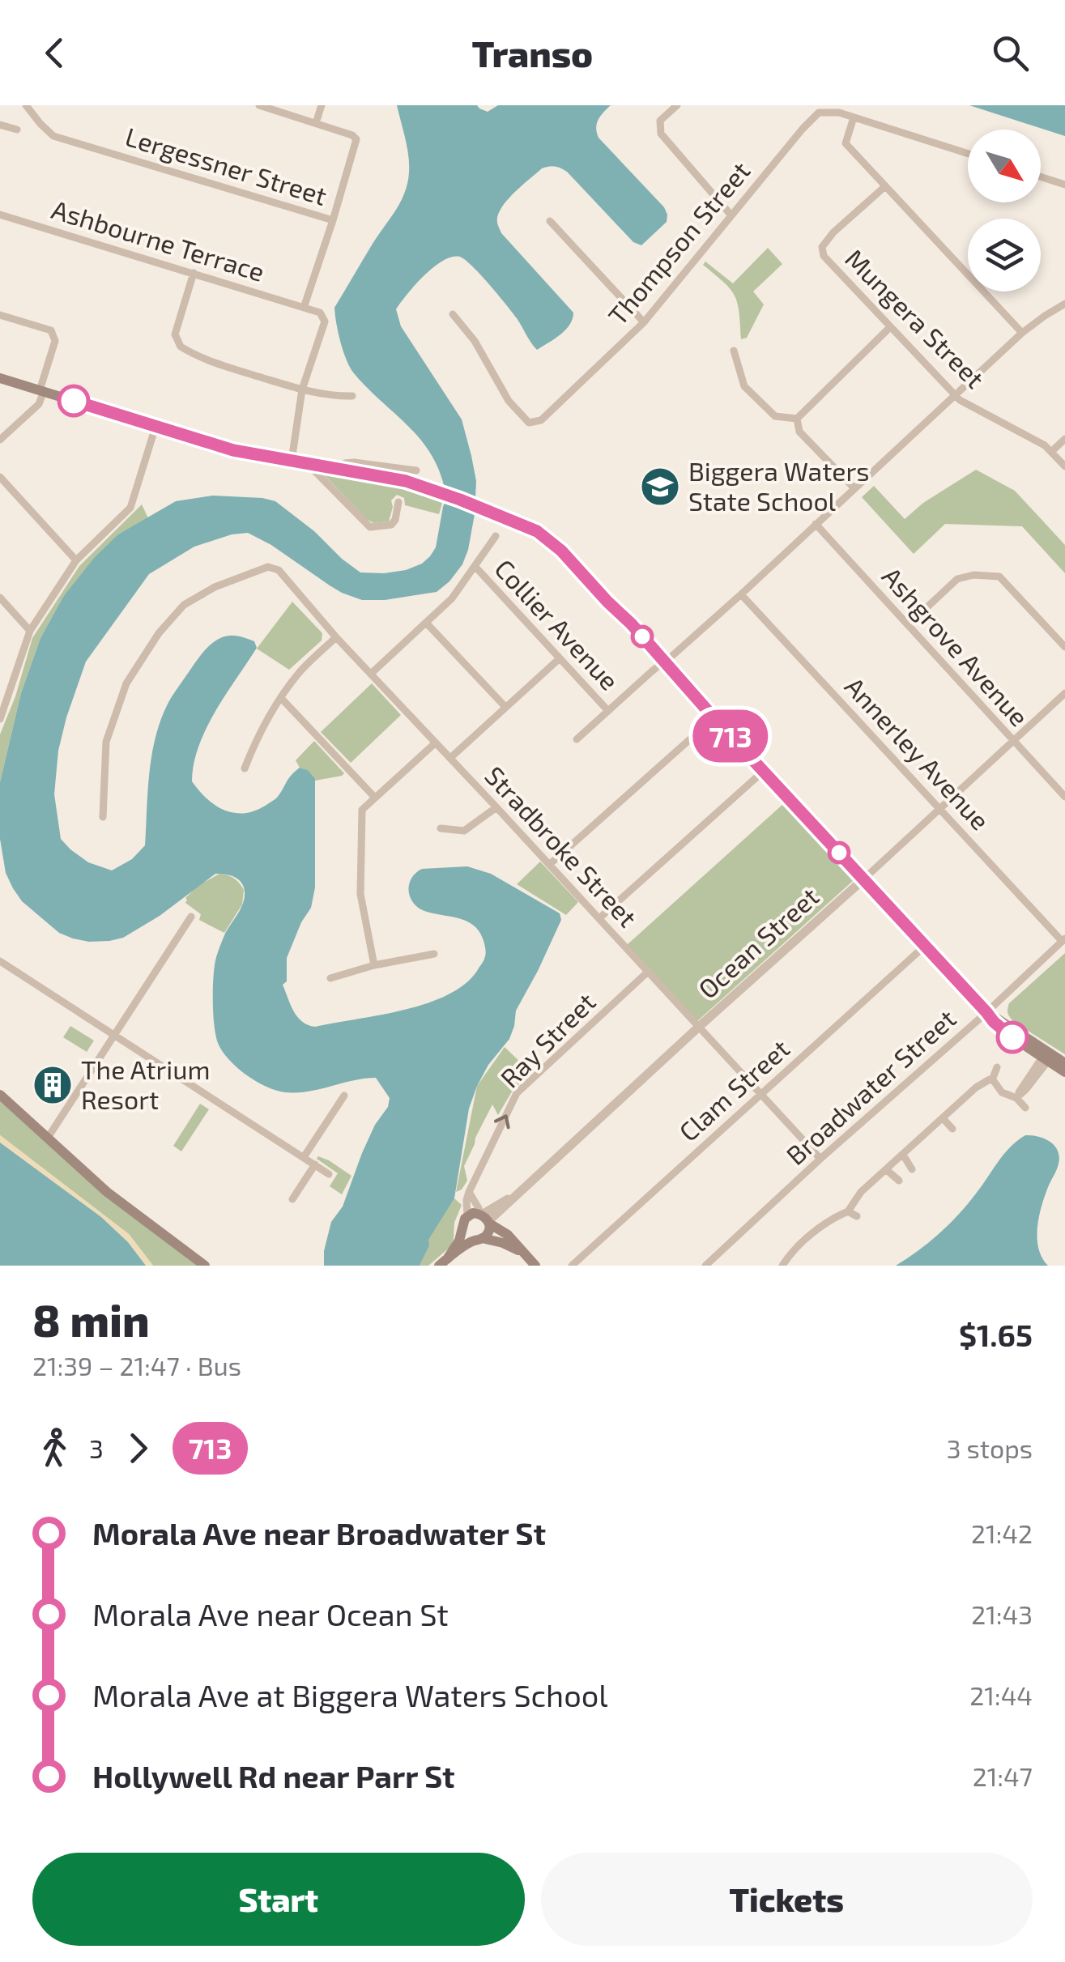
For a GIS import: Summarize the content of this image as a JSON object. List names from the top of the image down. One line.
{"streets":{"street":["Lergessner Street","Ashbourne Terrace","Thompson Street","Mungera Street","Collier Avenue","Ashgrove Avenue","Annerley Avenue","Stradbroke Street","Ocean Street","Ray Street","Broadwater Street","Clam Street"]},"crossings":[["Ashgrove Avenue","Ocean Street"],["Annerley Avenue","Ocean Street"],["Annerley Avenue","Broadwater Street"],["Stradbroke Street","Ocean Street"],["Stradbroke Street","Ray Street"],["Stradbroke Street","Broadwater Street"],["Stradbroke Street","Clam Street"],["Ocean Street","Ray Street"]],"one_way":["Ray Street"],"places":{"school or university":["Biggera Waters State School"],"building":["The Atrium Resort"]},"lines":["bus line 713"],"north":"bottom right","page":{"header":"Transo","on_map":"713","heading":["8 min","21:39 – 21:47 · Bus","$1.65"],"legs":["3","713","3 stops"],"list":[{"name":"Morala Ave near Broadwater St","value":"21:42"},{"name":"Morala Ave near Ocean St","value":"21:43"},{"name":"Morala Ave at Biggera Waters School","value":"21:44"},{"name":"Hollywell Rd near Parr St","value":"21:47"}],"buttons":["Start","Tickets"]}}
